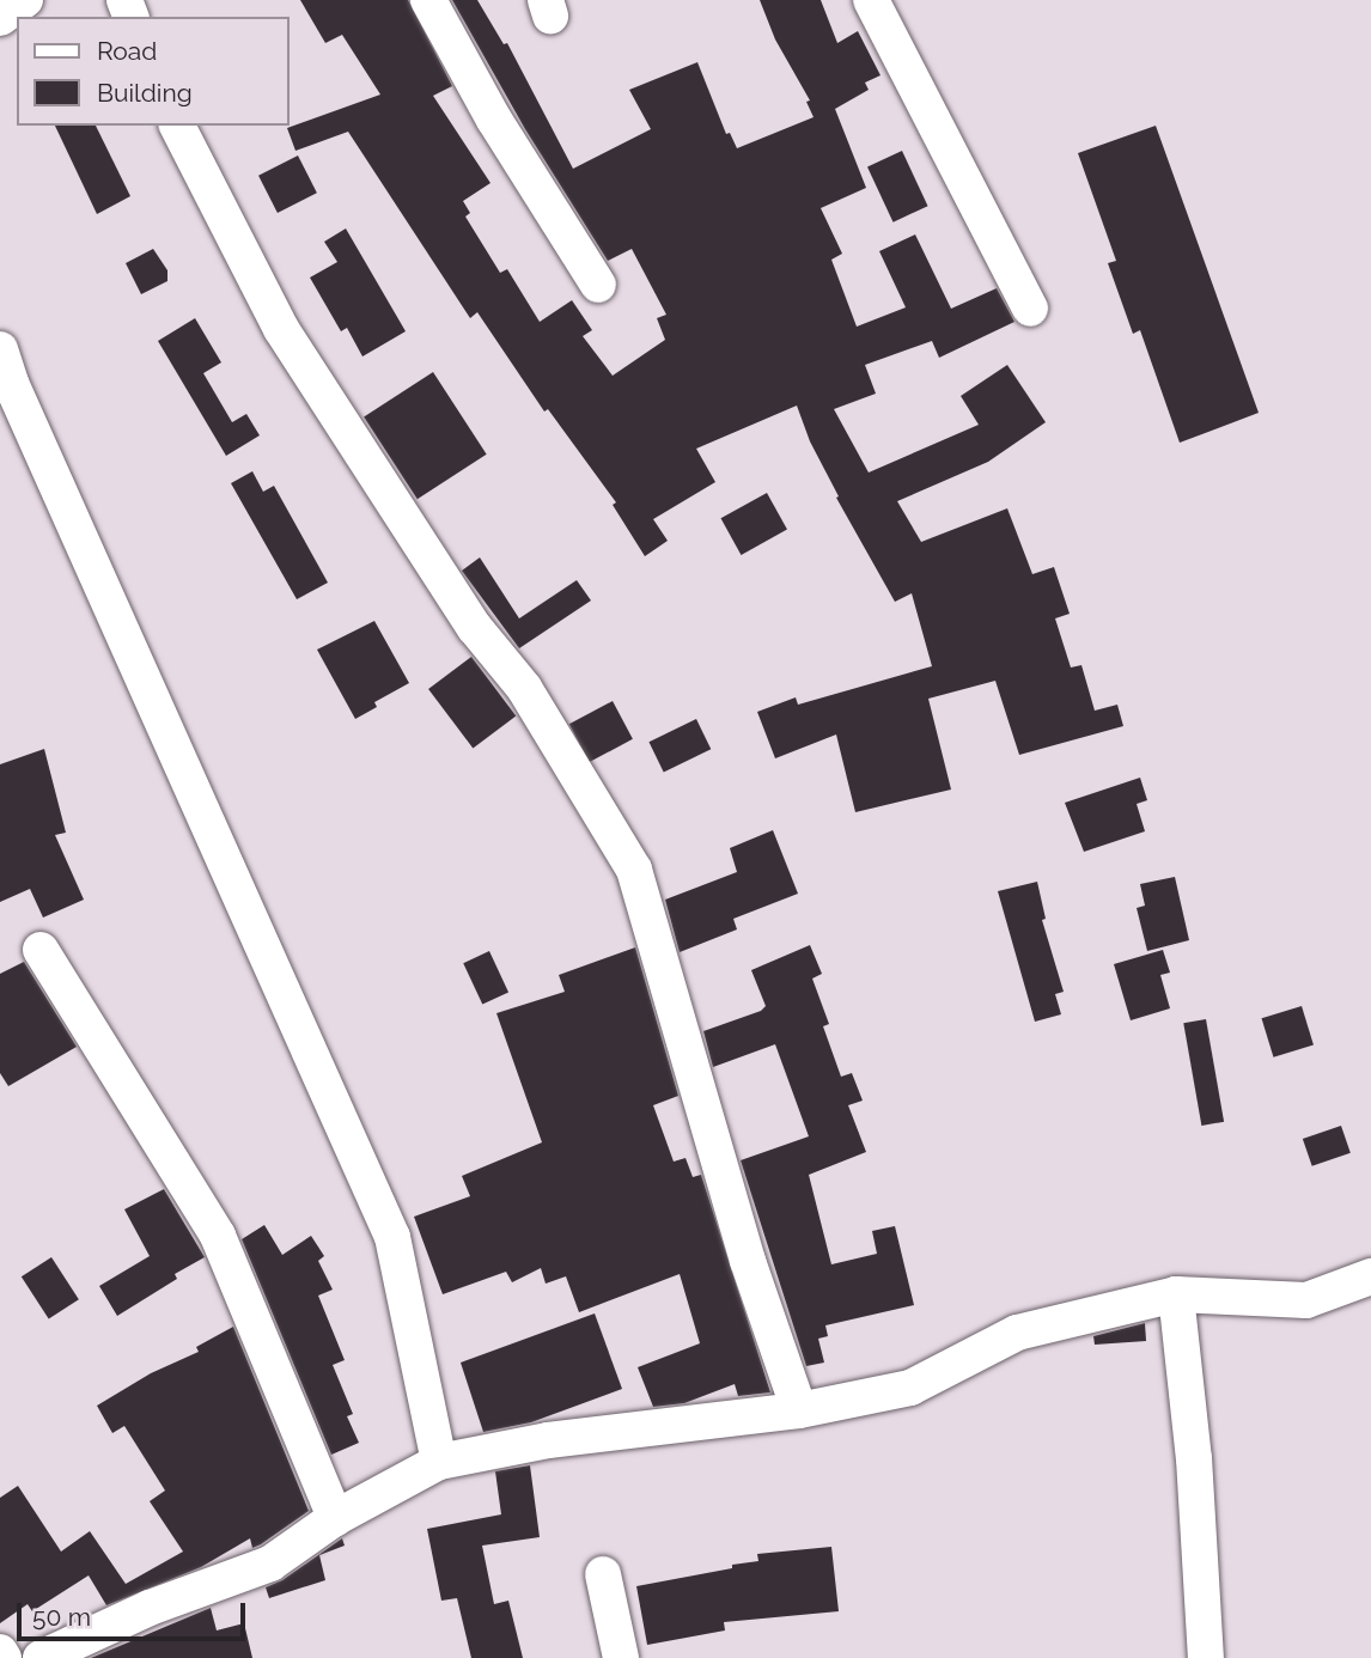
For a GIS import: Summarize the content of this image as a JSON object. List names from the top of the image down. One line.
{"legend":["Road","Building"],"scale_bar":"50 m"}
